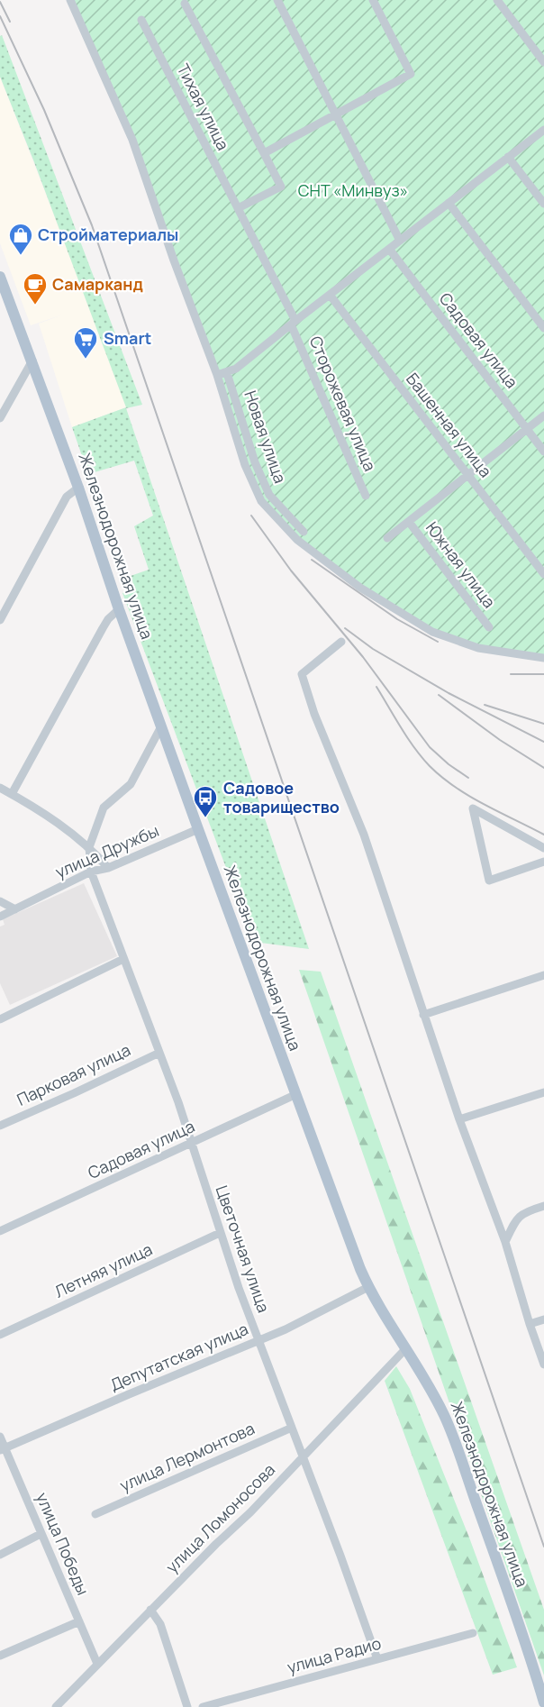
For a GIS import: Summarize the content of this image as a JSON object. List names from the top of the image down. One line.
{"streets":{"main road":["Железнодорожная улица"],"street":["Тихая улица","Садовая улица","Сторожевая улица","Башенная улица","Новая улица","Южная улица","улица Дружбы","Парковая улица","Цветочная улица","Летняя улица","Депутатская улица","улица Лермонтова","улица Ломоносова","улица Победы","улица Радио"]},"crossings":[["Тихая улица","Сторожевая улица"],["Садовая улица","Железнодорожная улица"],["Садовая улица","Цветочная улица"],["Железнодорожная улица","улица Дружбы"],["Железнодорожная улица","Депутатская улица"],["Железнодорожная улица","улица Ломоносова"],["улица Дружбы","Цветочная улица"],["Парковая улица","Цветочная улица"],["Цветочная улица","Летняя улица"],["Цветочная улица","Депутатская улица"],["Цветочная улица","улица Лермонтова"],["Цветочная улица","улица Ломоносова"],["Цветочная улица","улица Радио"],["Депутатская улица","улица Победы"],["улица Ломоносова","улица Победы"]],"parks":["СНТ «Минвуз»"],"places":{"shop":["Стройматериалы"],"cafe":["Самарканд"],"supermarket":["Smart"],"bus stop":["Садовое товарищество"]}}
